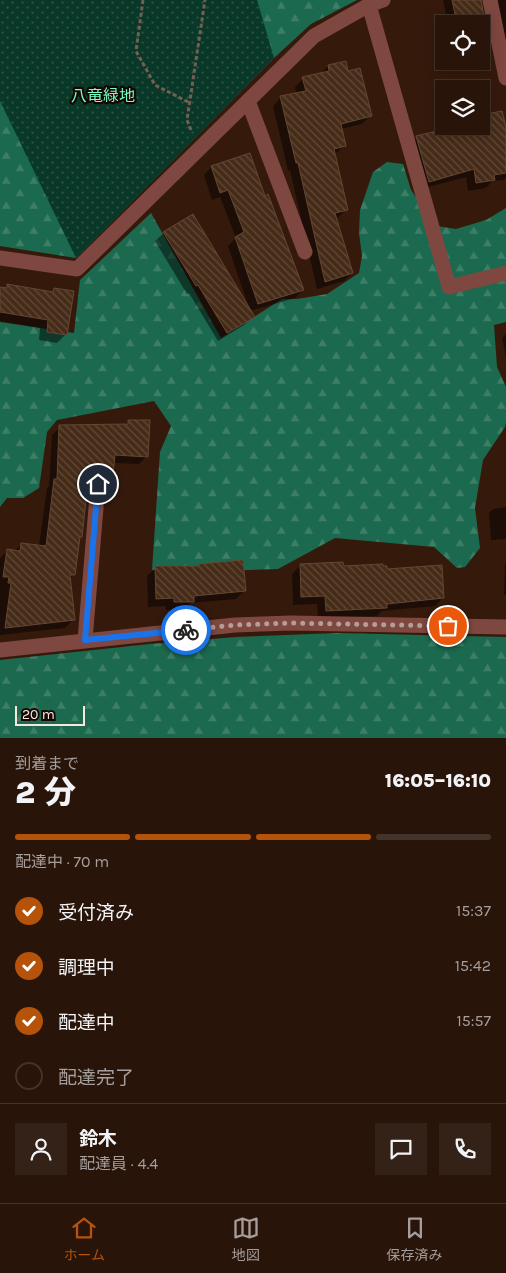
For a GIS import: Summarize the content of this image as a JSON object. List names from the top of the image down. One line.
{"parks":["八竜緑地"],"scale_bar":"20 m","page":{"scale":"20 m","heading":["2 分","到着まで","16:05–16:10"],"panel":["鈴木","配達員 · 4.4"],"bar":"配達中 · 70 m","list":[["受付済み","15:37"],["調理中","15:42"],["配達中","15:57"],"配達完了"],"tabs":["ホーム","地図","保存済み"]}}
